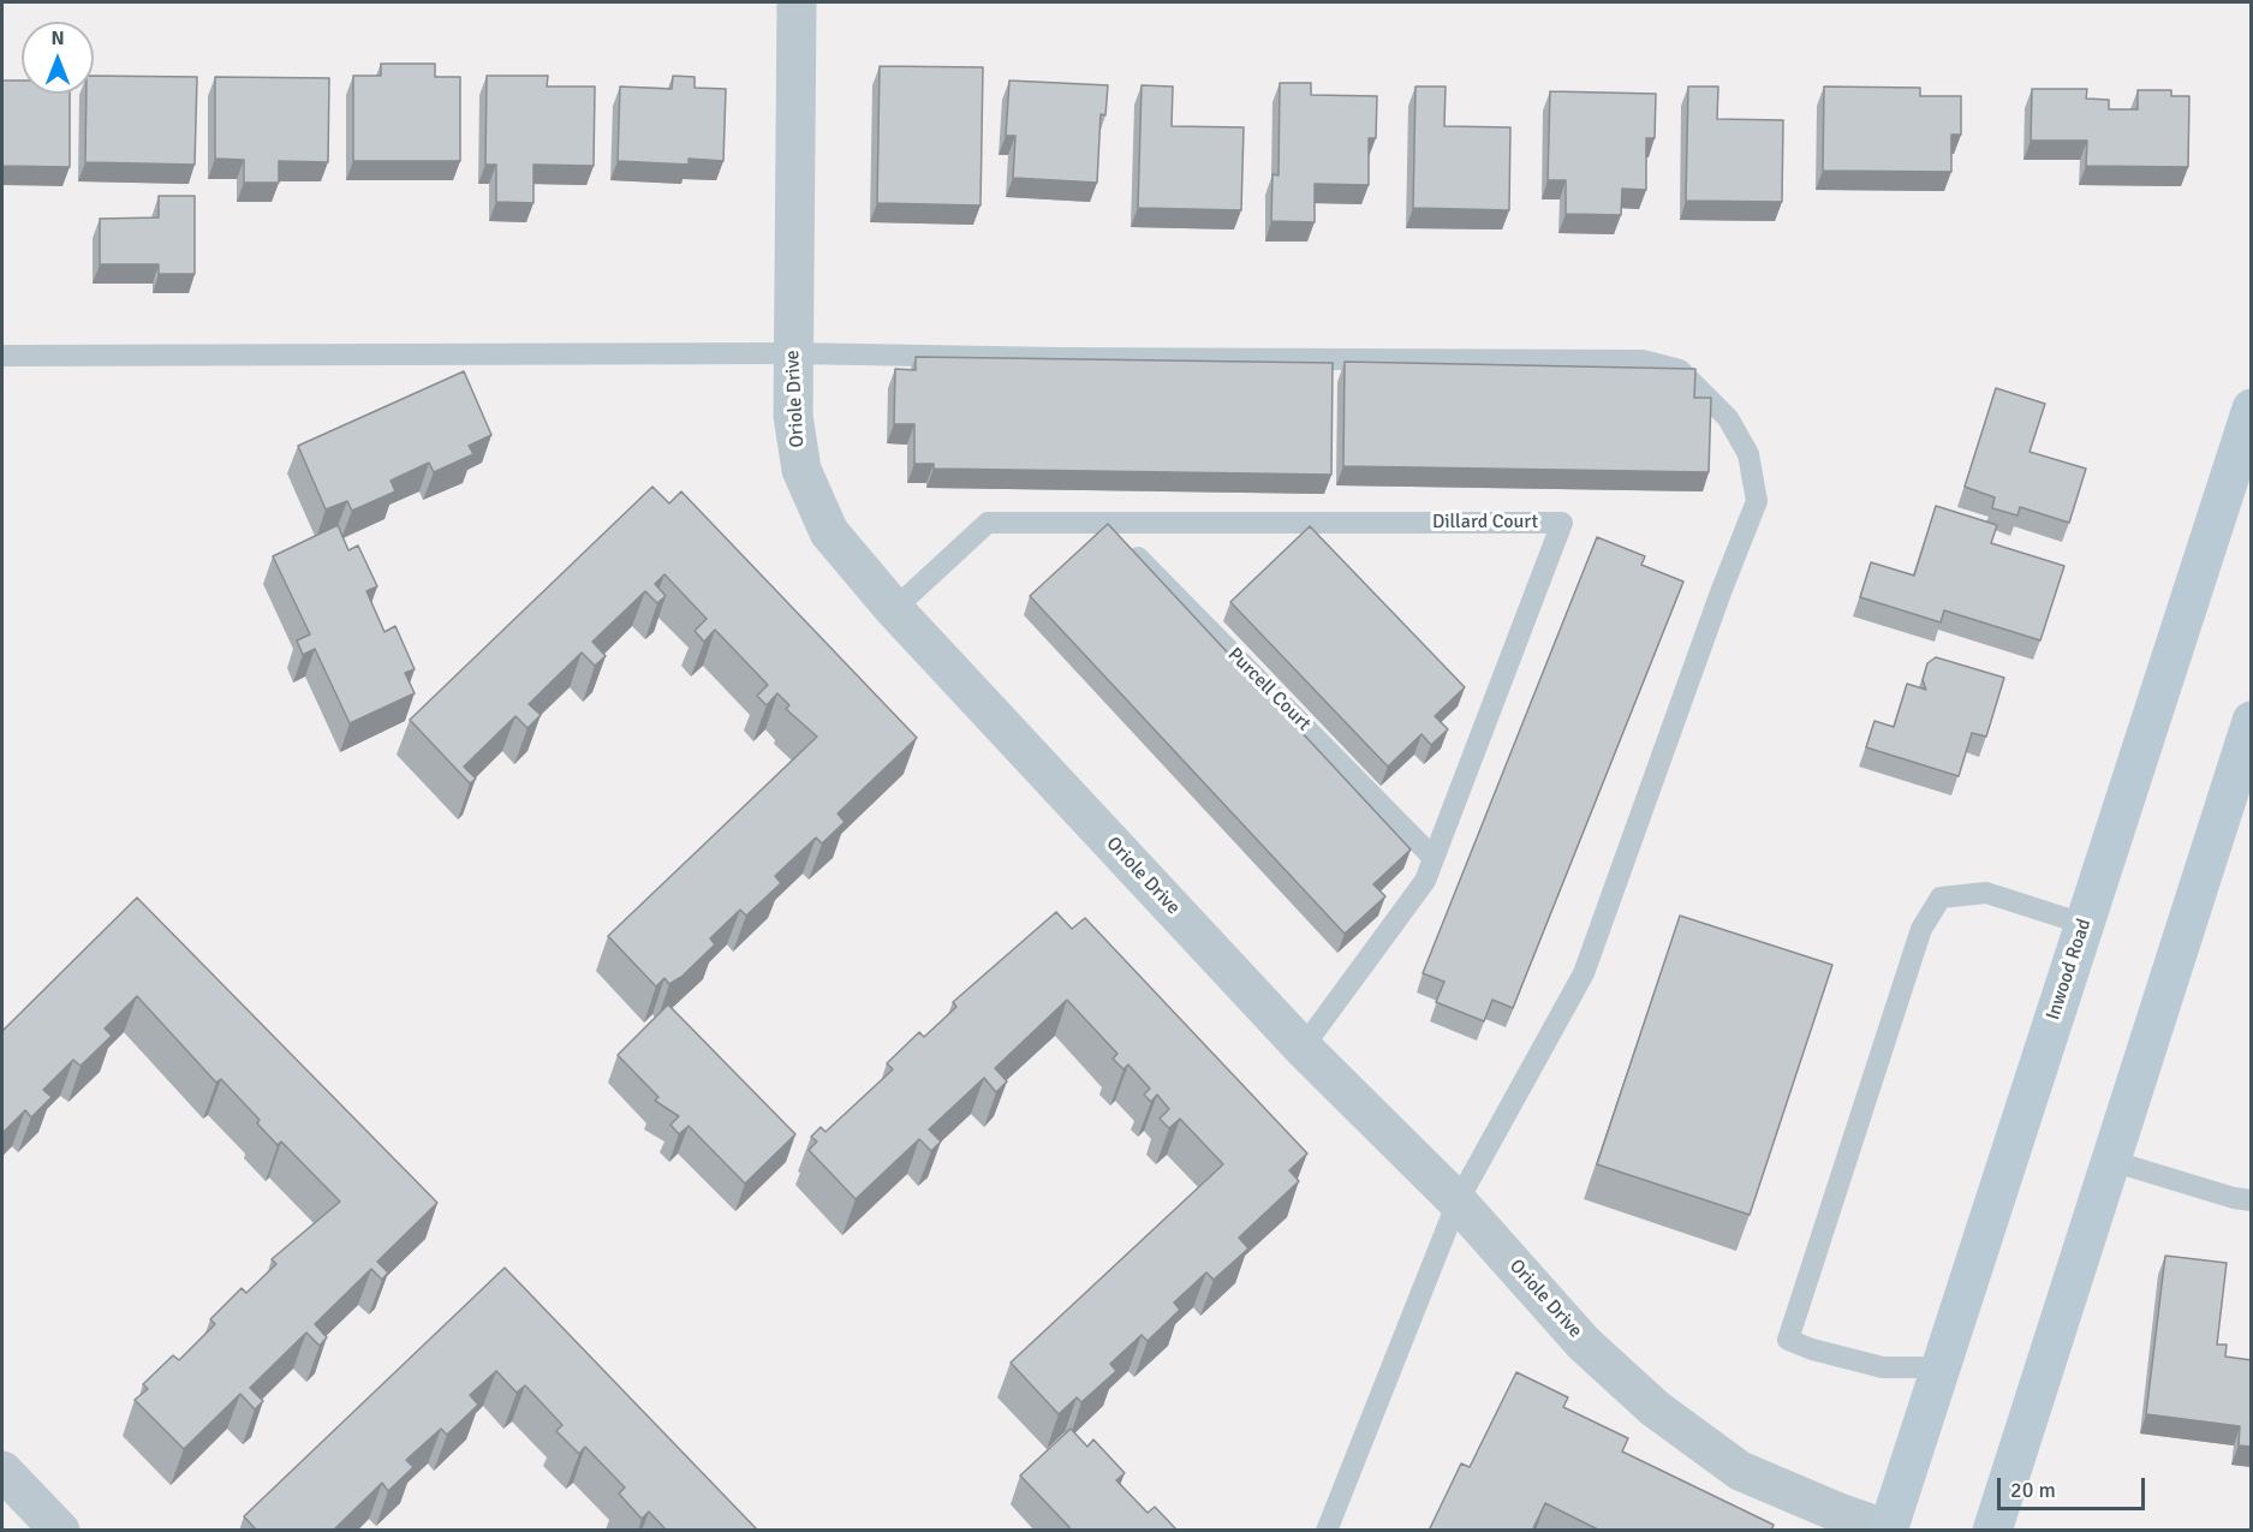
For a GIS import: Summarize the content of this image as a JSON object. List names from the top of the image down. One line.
{"streets":{"main road":["Inwood Road"],"street":["Oriole Drive"],"lane":["Dillard Court","Purcell Court"]},"crossings":[["Oriole Drive","Dillard Court"],["Oriole Drive","Inwood Road"],["Dillard Court","Purcell Court"]],"scale_bar":"20 m","north":"top"}
